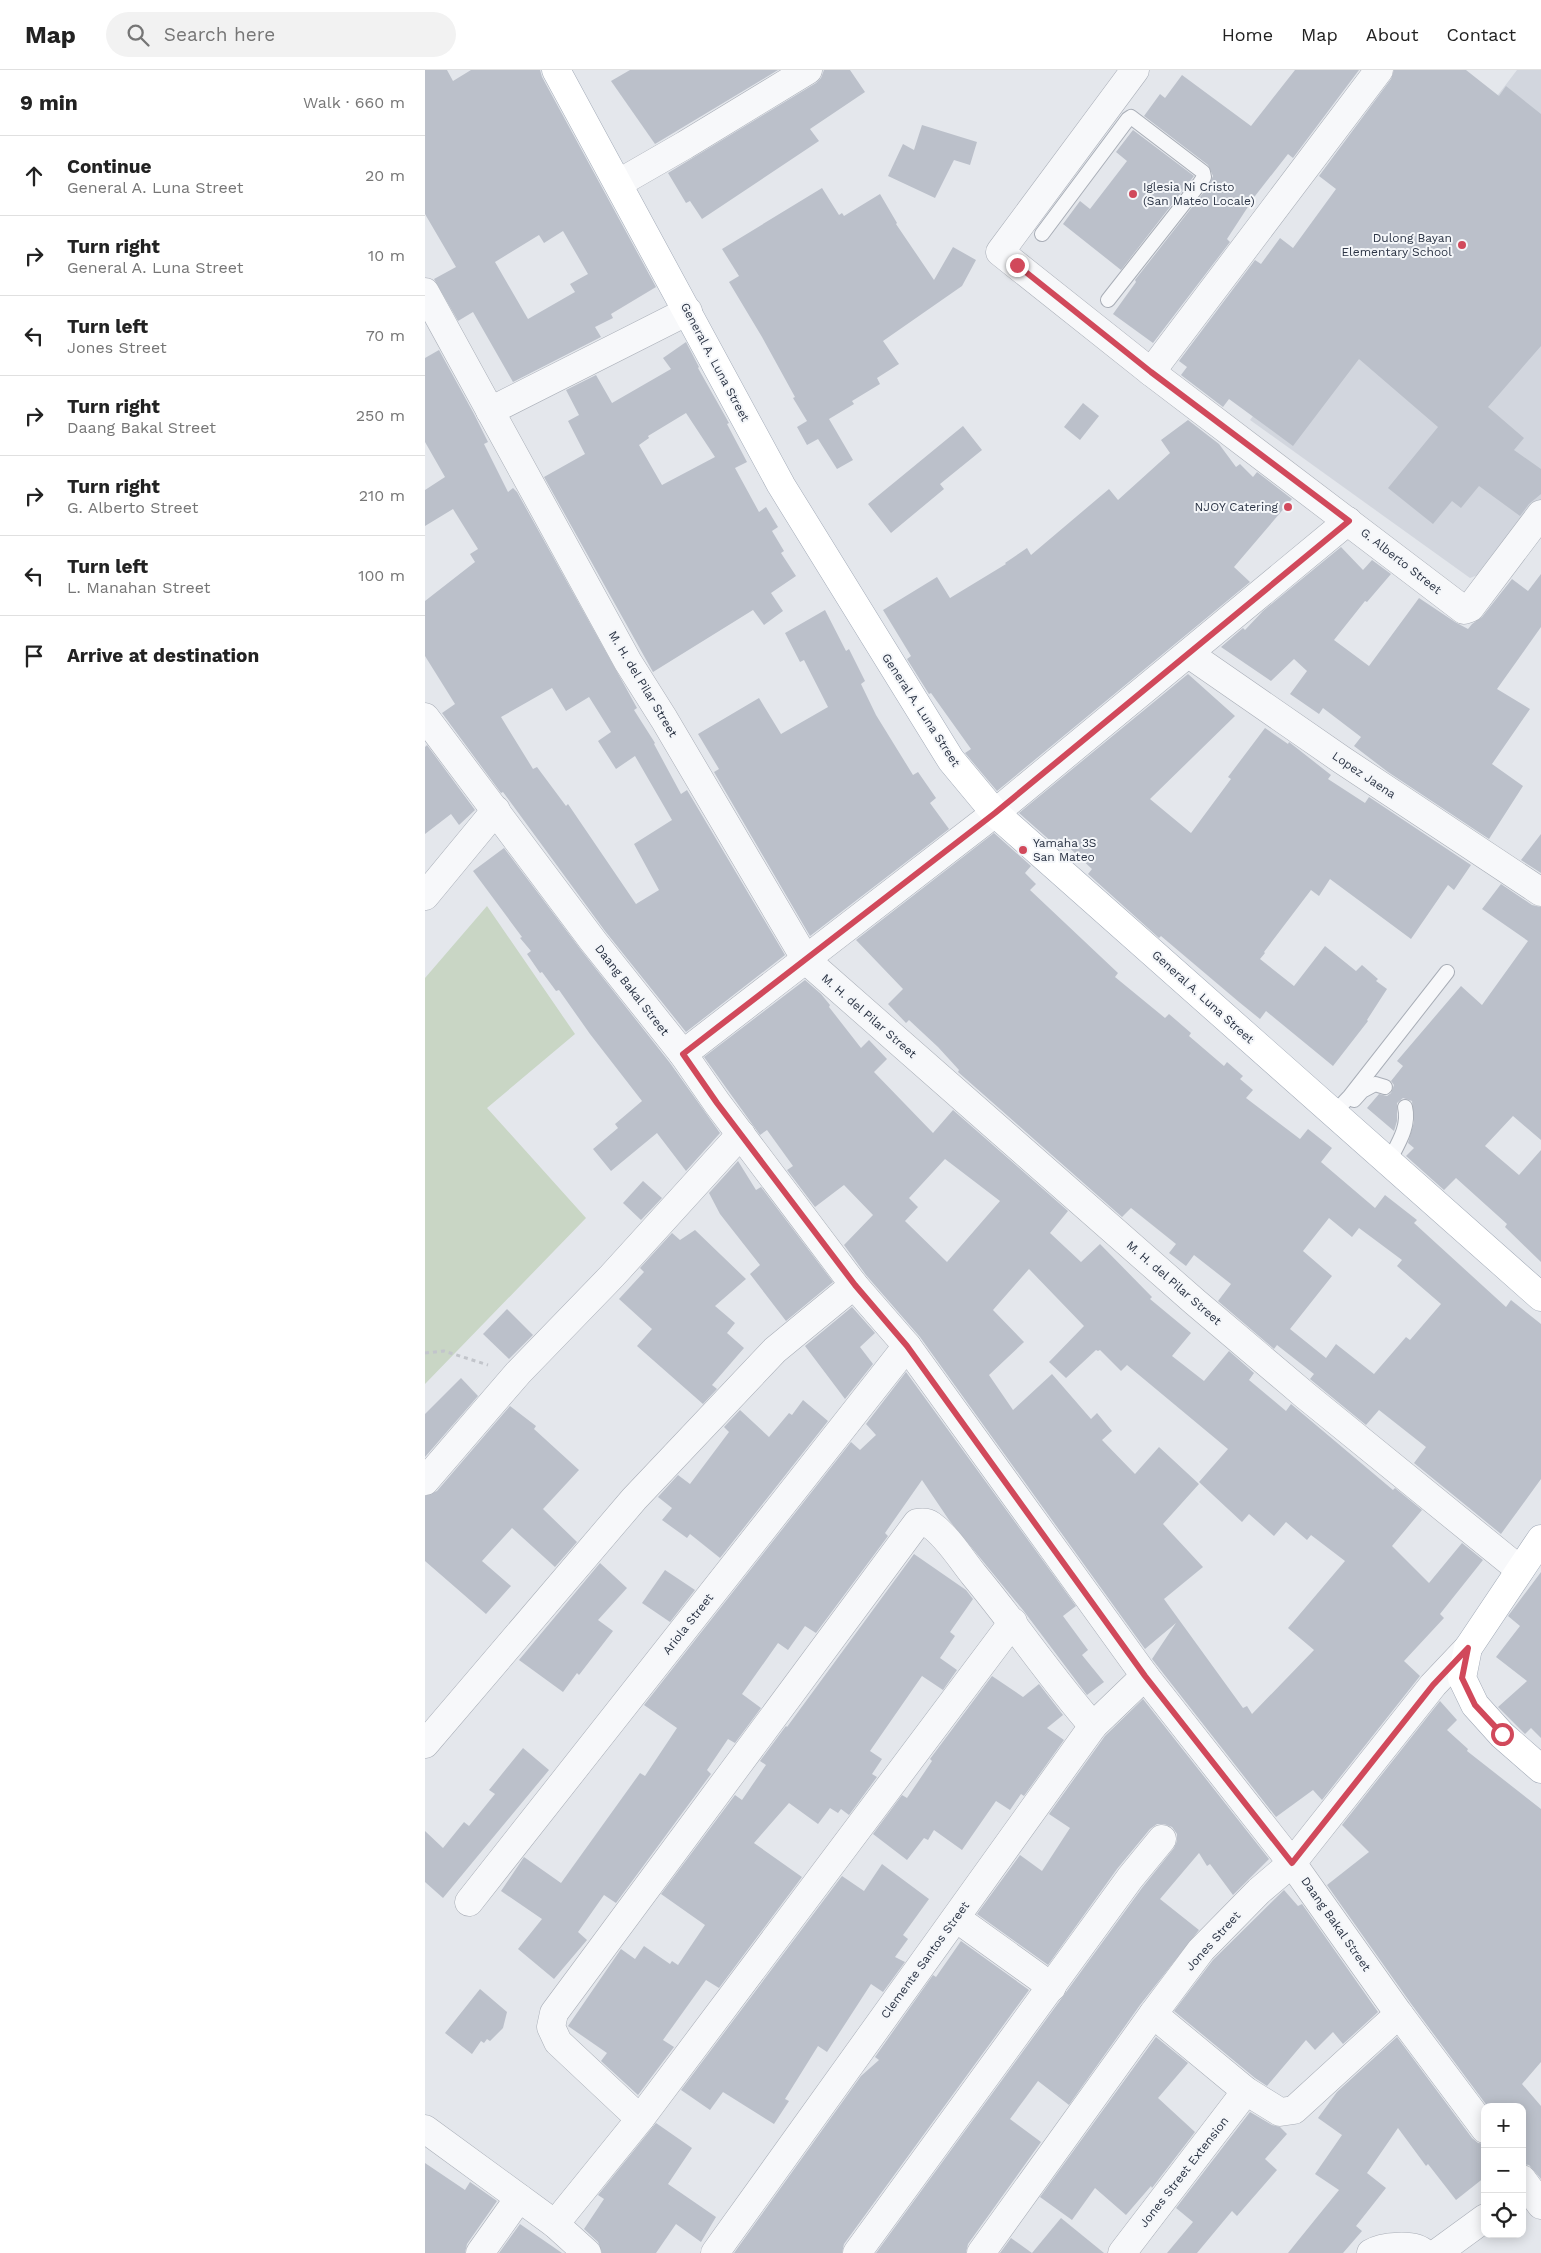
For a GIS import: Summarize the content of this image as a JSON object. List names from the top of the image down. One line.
{"streets":{"main road":["General A. Luna Street"],"street":["G. Alberto Street","M. H. del Pilar Street","Lopez Jaena","Daang Bakal Street","Ariola Street","Jones Street","Clemente Santos Street","Jones Street Extension"]},"crossings":[["General A. Luna Street","G. Alberto Street"],["G. Alberto Street","M. H. del Pilar Street"],["G. Alberto Street","Lopez Jaena"],["G. Alberto Street","Daang Bakal Street"],["Daang Bakal Street","Ariola Street"],["Daang Bakal Street","Jones Street"],["Daang Bakal Street","Clemente Santos Street"]],"places":["Iglesia Ni Cristo (San Mateo Locale)","Dulong Bayan Elementary School","NJOY Catering","Yamaha 3S San Mateo"],"page":{"header":"Map","search":"Search here","nav":["Home","Map","About","Contact"],"heading":["9 min","Walk · 660 m"],"list":[["Continue","General A. Luna Street","20 m"],["Turn right","General A. Luna Street","10 m"],["Turn left","Jones Street","70 m"],["Turn right","Daang Bakal Street","250 m"],["Turn right","G. Alberto Street","210 m"],["Turn left","L. Manahan Street","100 m"],"Arrive at destination"],"map_buttons":["+","−"]}}
